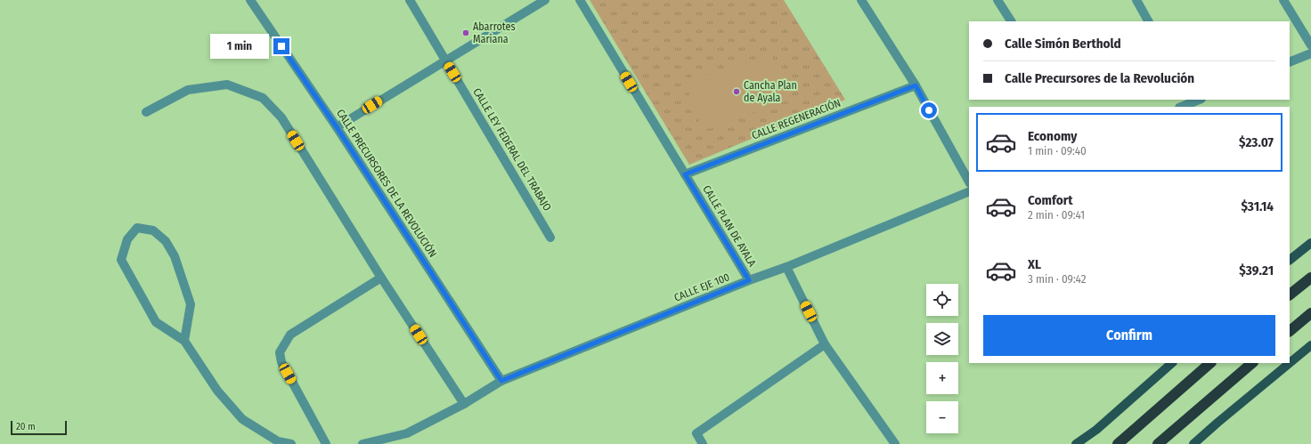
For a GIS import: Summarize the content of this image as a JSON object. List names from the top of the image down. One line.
{"streets":{"street":["CALLE REGENERACIÓN","CALLE LEY FEDERAL DEL TRABAJO","CALLE PRECURSORES DE LA REVOLUCIÓN","CALLE PLAN DE AYALA","CALLE EJE 100"]},"crossings":[["CALLE REGENERACIÓN","CALLE PLAN DE AYALA"],["CALLE PRECURSORES DE LA REVOLUCIÓN","CALLE EJE 100"],["CALLE PLAN DE AYALA","CALLE EJE 100"]],"places":["Abarrotes Mariana","Cancha Plan de Ayala"],"scale_bar":"20 m","page":{"banner":["Calle Simón Berthold","Calle Precursores de la Revolución"],"bubble":"1 min","list":[{"name":"Economy","note":"1 min · 09:40","value":"$23.07"},{"name":"Comfort","note":"2 min · 09:41","value":"$31.14"},{"name":"XL","note":"3 min · 09:42","value":"$39.21"}],"map_buttons":["+","−"],"buttons":"Confirm","scale":"20 m"}}
